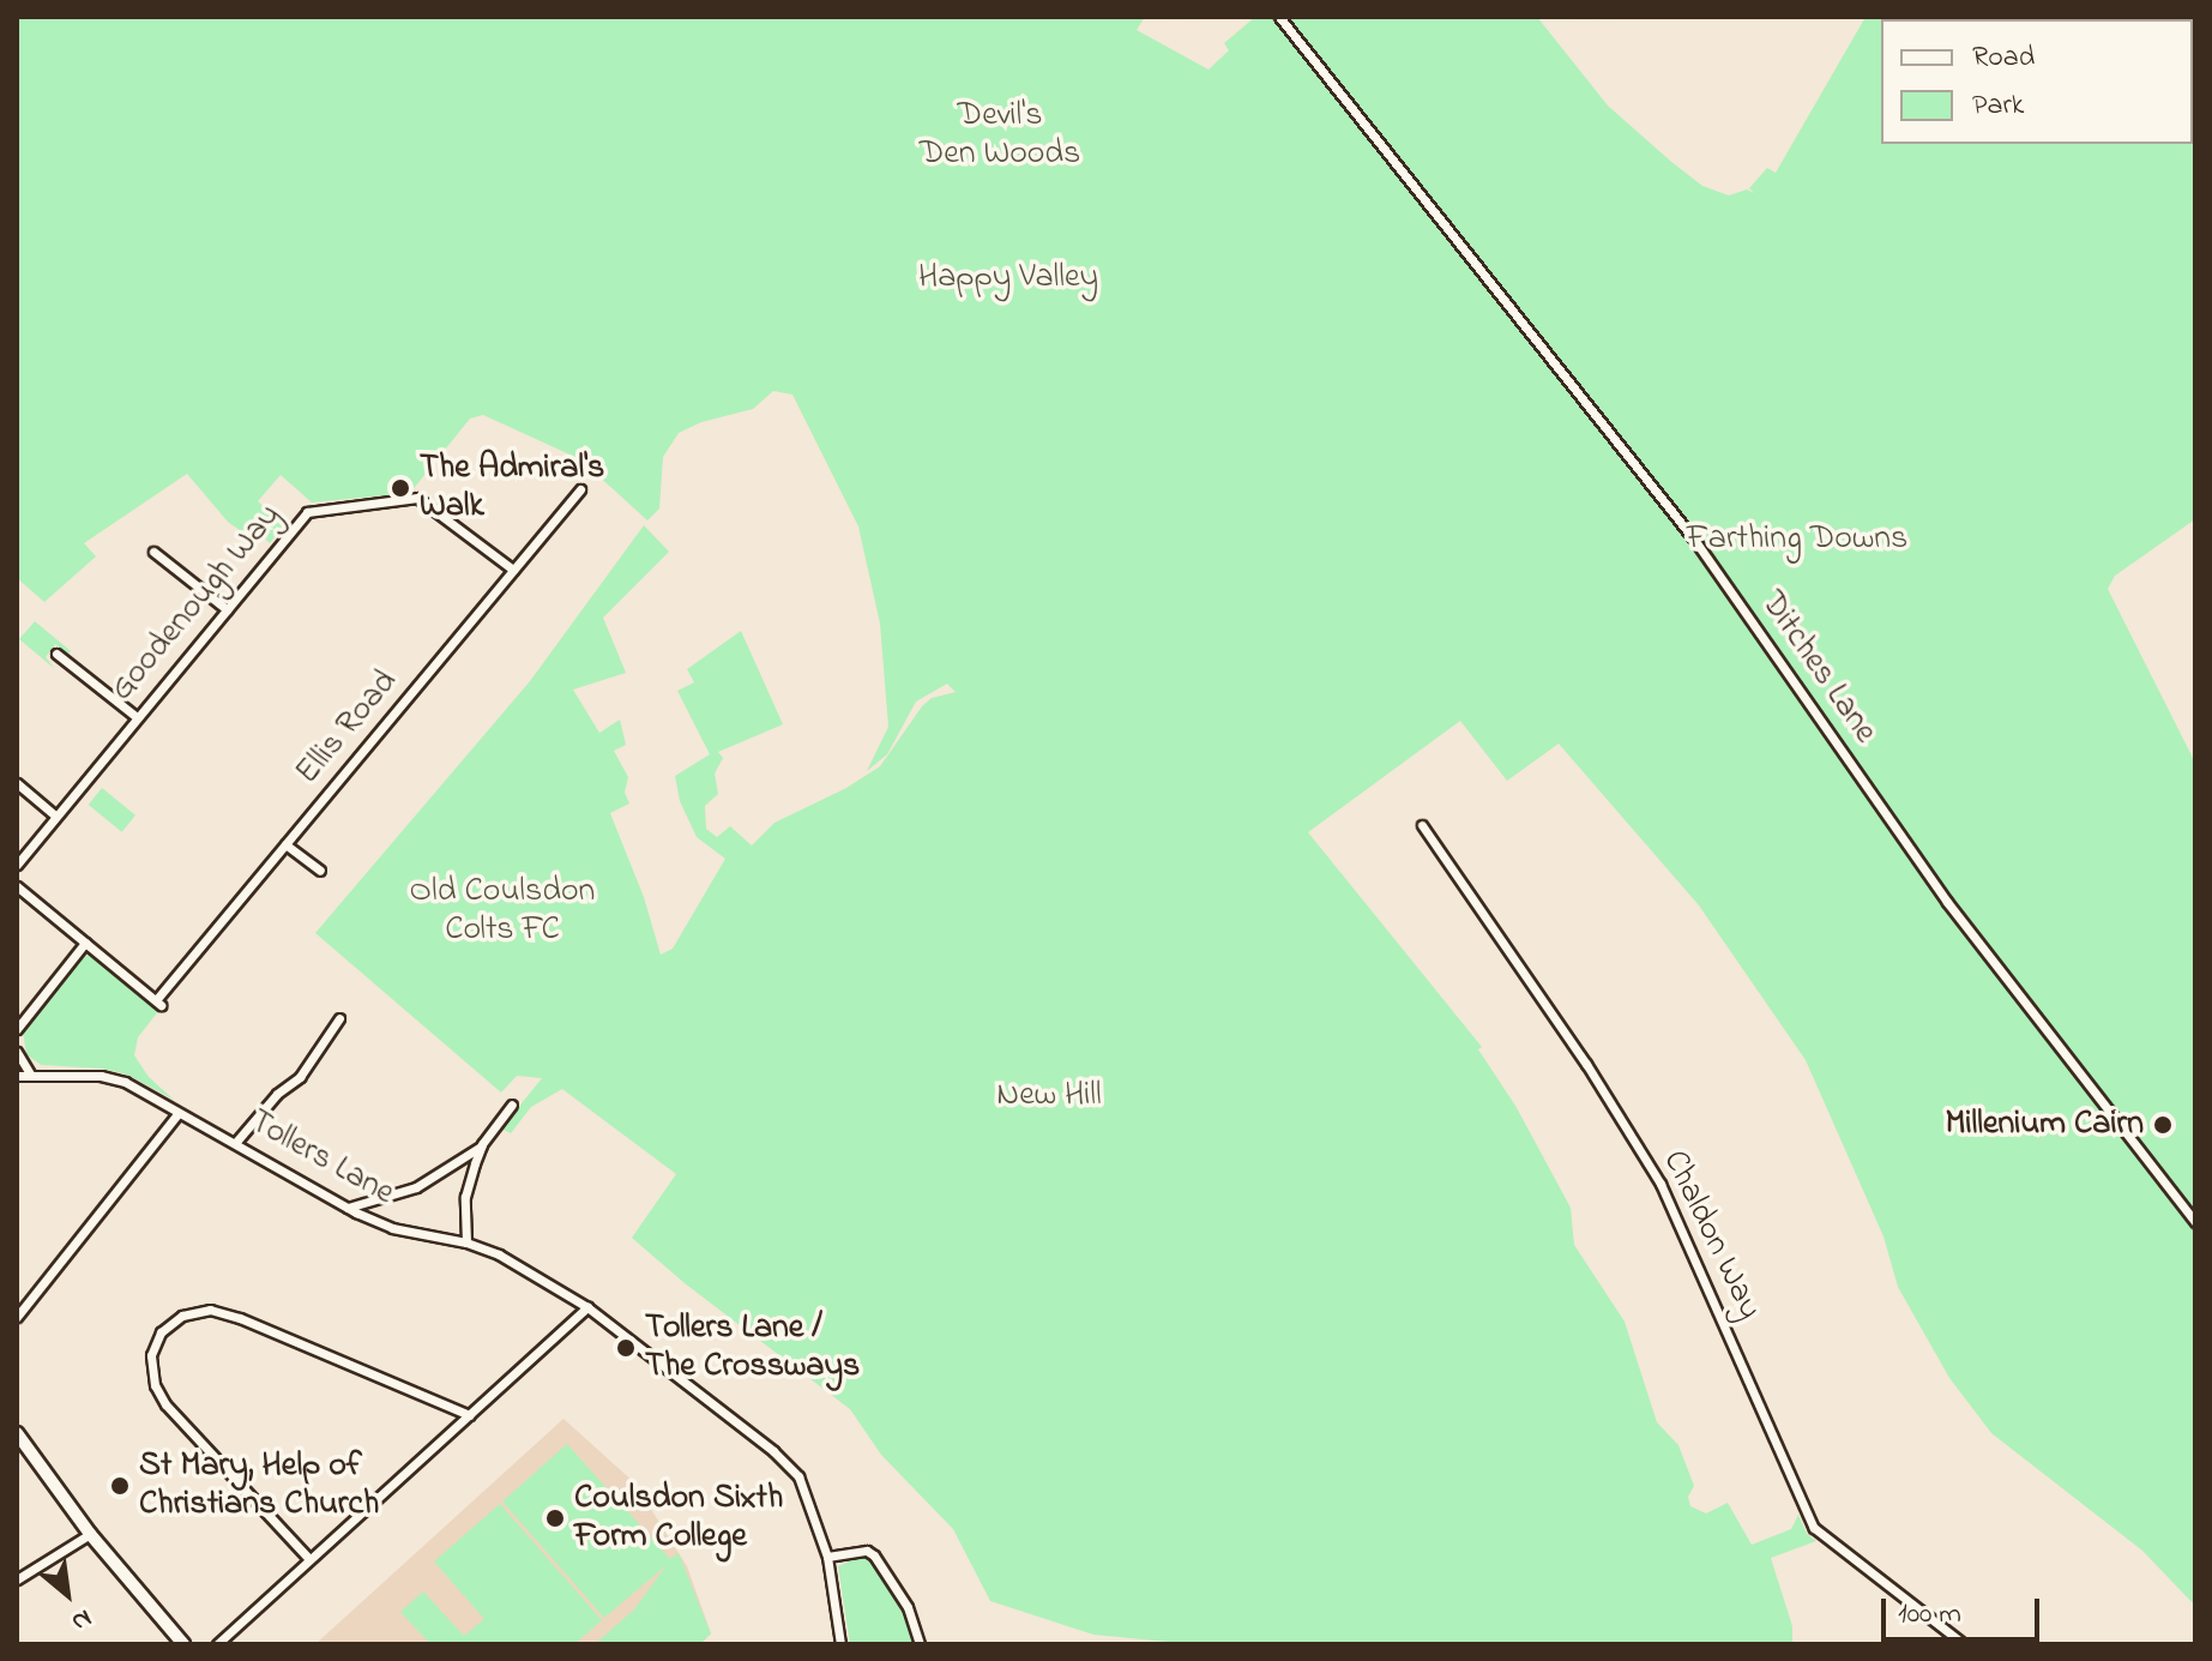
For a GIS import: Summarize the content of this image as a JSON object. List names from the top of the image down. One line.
{"streets":{"street":["Goodenough Way","Ditches Lane","Ellis Road","Tollers Lane","Chaldon Way"]},"crossings":[["Goodenough Way","Ellis Road"]],"parks":["Devil's Den Woods","Happy Valley","Farthing Downs","Old Coulsdon Colts FC","New Hill"],"places":["The Admiral's Walk","Millenium Cairn","Tollers Lane / The Crossways","St Mary, Help of Christians Church","Coulsdon Sixth Form College"],"legend":["Road","Park"],"scale_bar":"100 m","north":"bottom right"}
